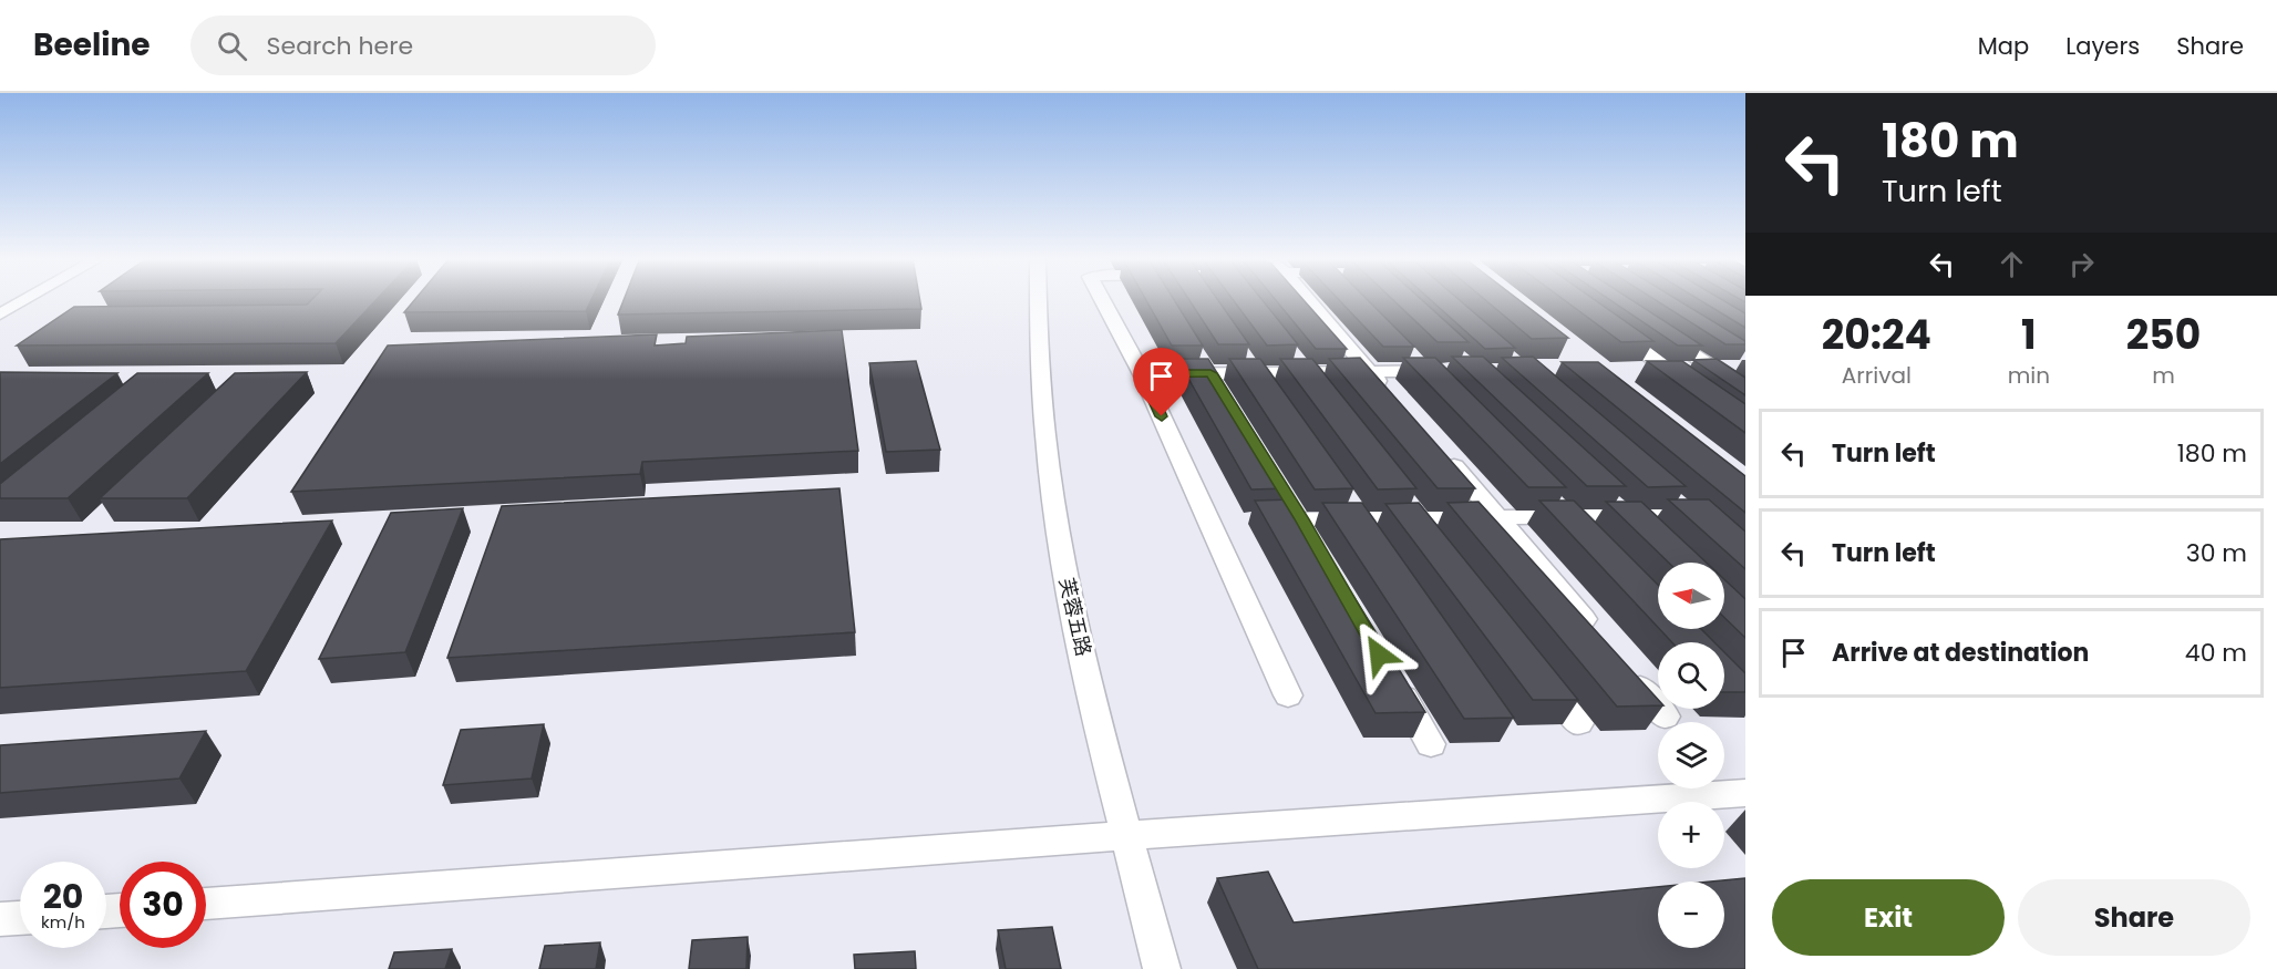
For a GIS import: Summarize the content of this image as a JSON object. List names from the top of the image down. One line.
{"streets":{"street":["芙蓉五路"]},"north":"left","page":{"header":"Beeline","search":"Search here","nav":["Map","Layers","Share"],"turn":["180 m","Turn left"],"eta":["20:24","Arrival","1","min","250","m"],"list":[{"name":"Turn left","value":"180 m"},{"name":"Turn left","value":"30 m"},{"name":"Arrive at destination","value":"40 m"}],"map_buttons":["+","−"],"speed":"20 km/h","limit":"30","buttons":["Exit","Share"]}}
